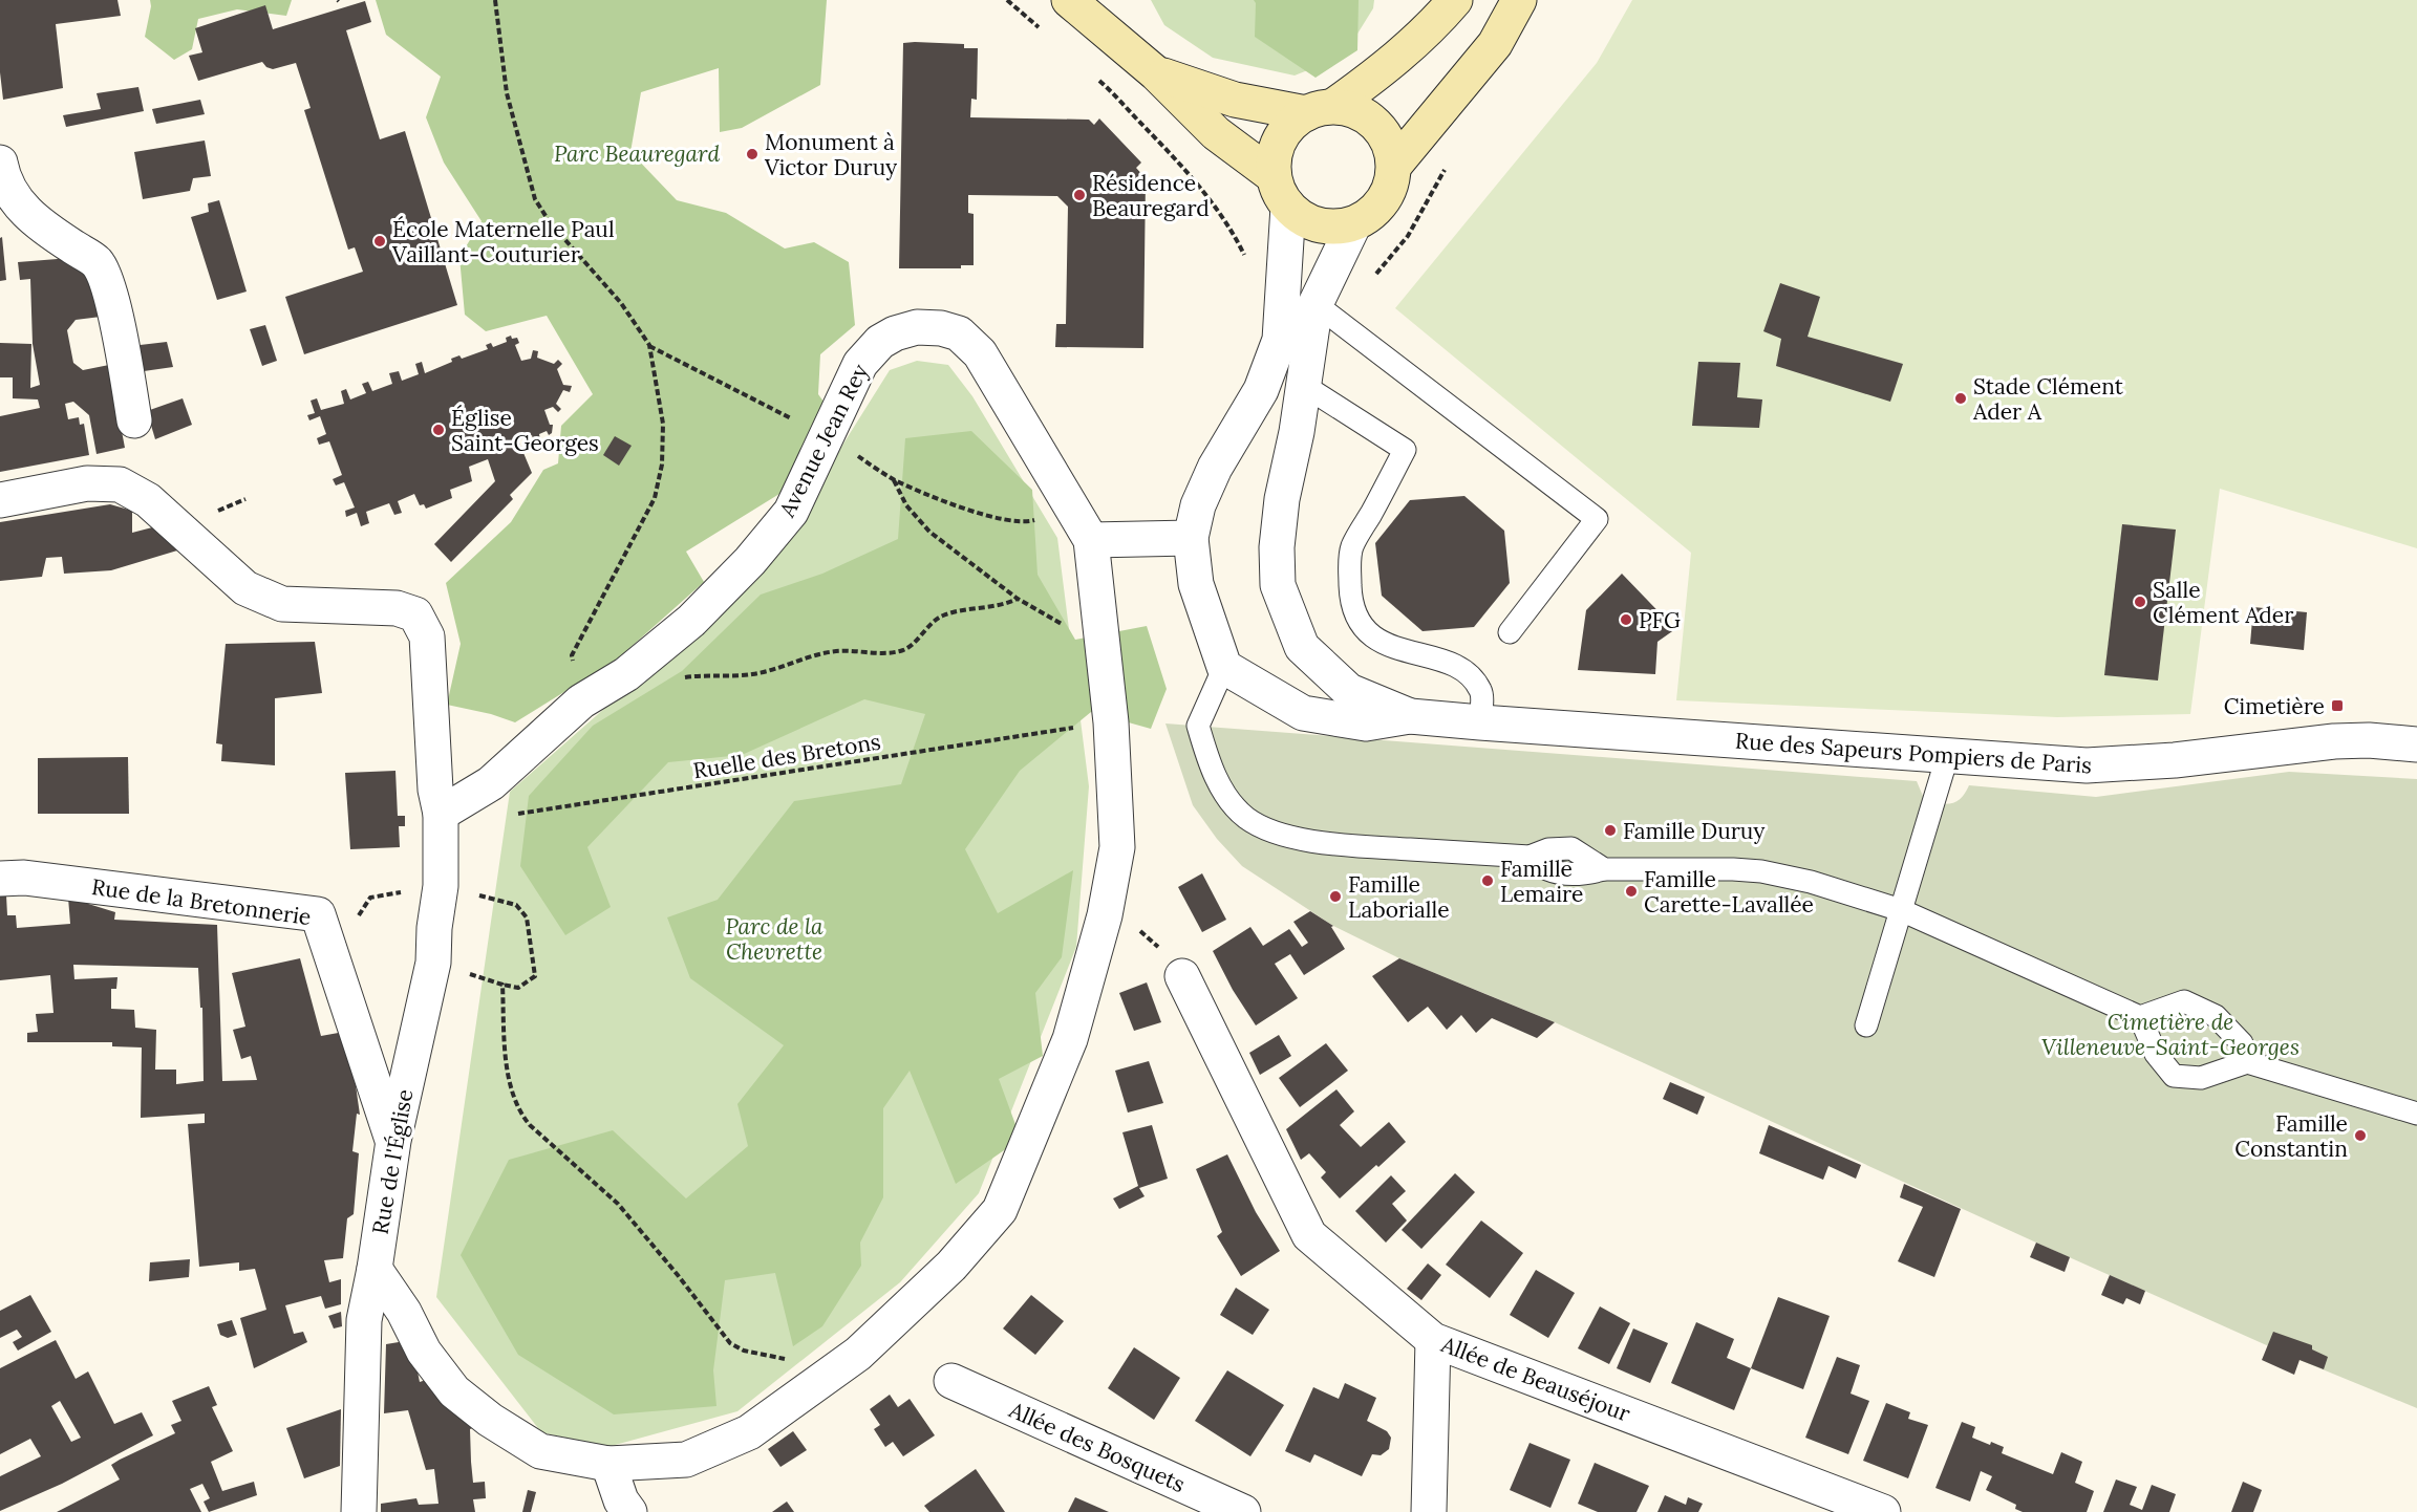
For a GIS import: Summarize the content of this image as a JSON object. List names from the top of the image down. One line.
{"streets":{"street":["Avenue Jean Rey","Rue des Sapeurs Pompiers de Paris","Rue de la Bretonnerie","Rue de l'Église","Allée de Beauséjour","Allée des Bosquets"],"path":["Ruelle des Bretons"]},"crossings":[["Avenue Jean Rey","Ruelle des Bretons"],["Avenue Jean Rey","Rue de l'Église"],["Rue de la Bretonnerie","Rue de l'Église"]],"parks":["Parc Beauregard","Parc de la Chevrette","Cimetière de Villeneuve-Saint-Georges"],"places":{"other":["Monument à Victor Duruy","Résidence Beauregard","École Maternelle Paul Vaillant-Couturier","Stade Clément Ader A","Église Saint-Georges","Salle Clément Ader","PFG","Famille Duruy","Famille Lemaire","Famille Carette-Lavallée","Famille Laborialle","Famille Constantin"],"transit":["Cimetière"]}}
